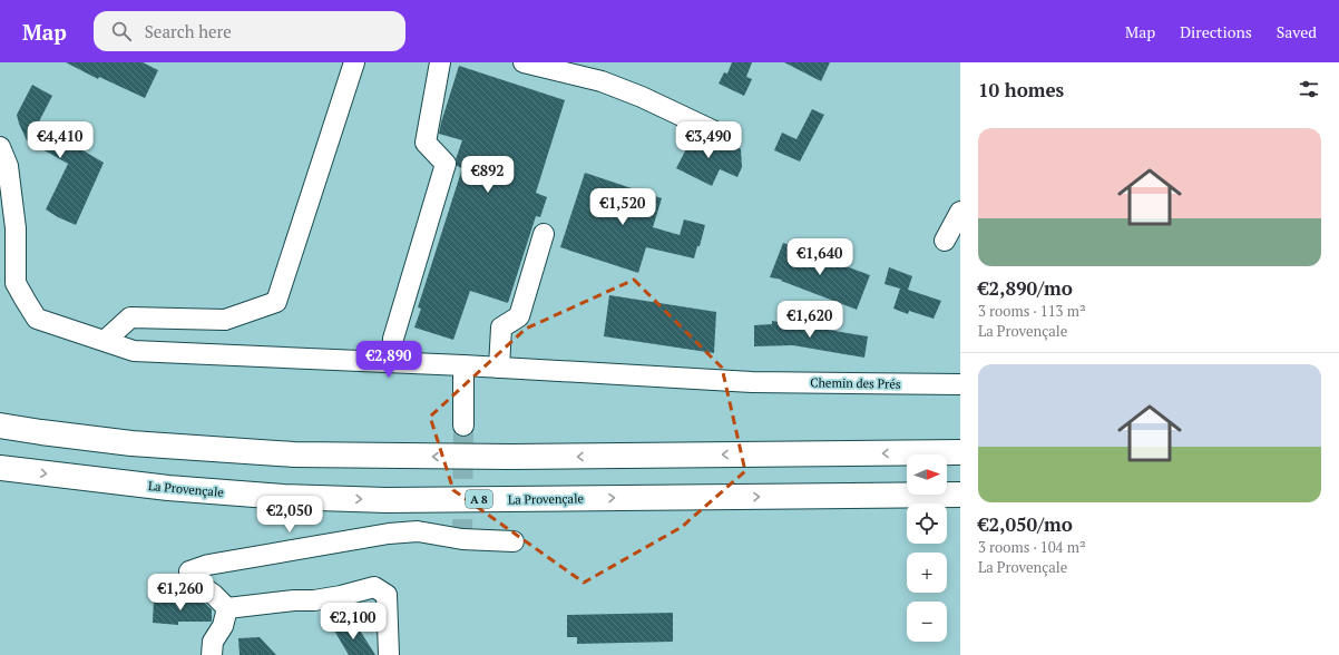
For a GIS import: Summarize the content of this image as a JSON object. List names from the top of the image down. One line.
{"streets":{"highway":["La Provençale","A 8"],"street":["Chemin des Prés"]},"north":"right","page":{"header":"Map","search":"Search here","nav":["Map","Directions","Saved"],"heading":"10 homes","list":[{"name":"€2,890/mo","note":"3 rooms · 113 m² · La Provençale"},{"name":"€2,050/mo","note":"3 rooms · 104 m² · La Provençale"}],"price":["€4,410","€3,490","€892","€1,520","€1,640","€1,620","€2,890","€2,050","€1,260","€2,100"],"map_buttons":["+","−"]}}
